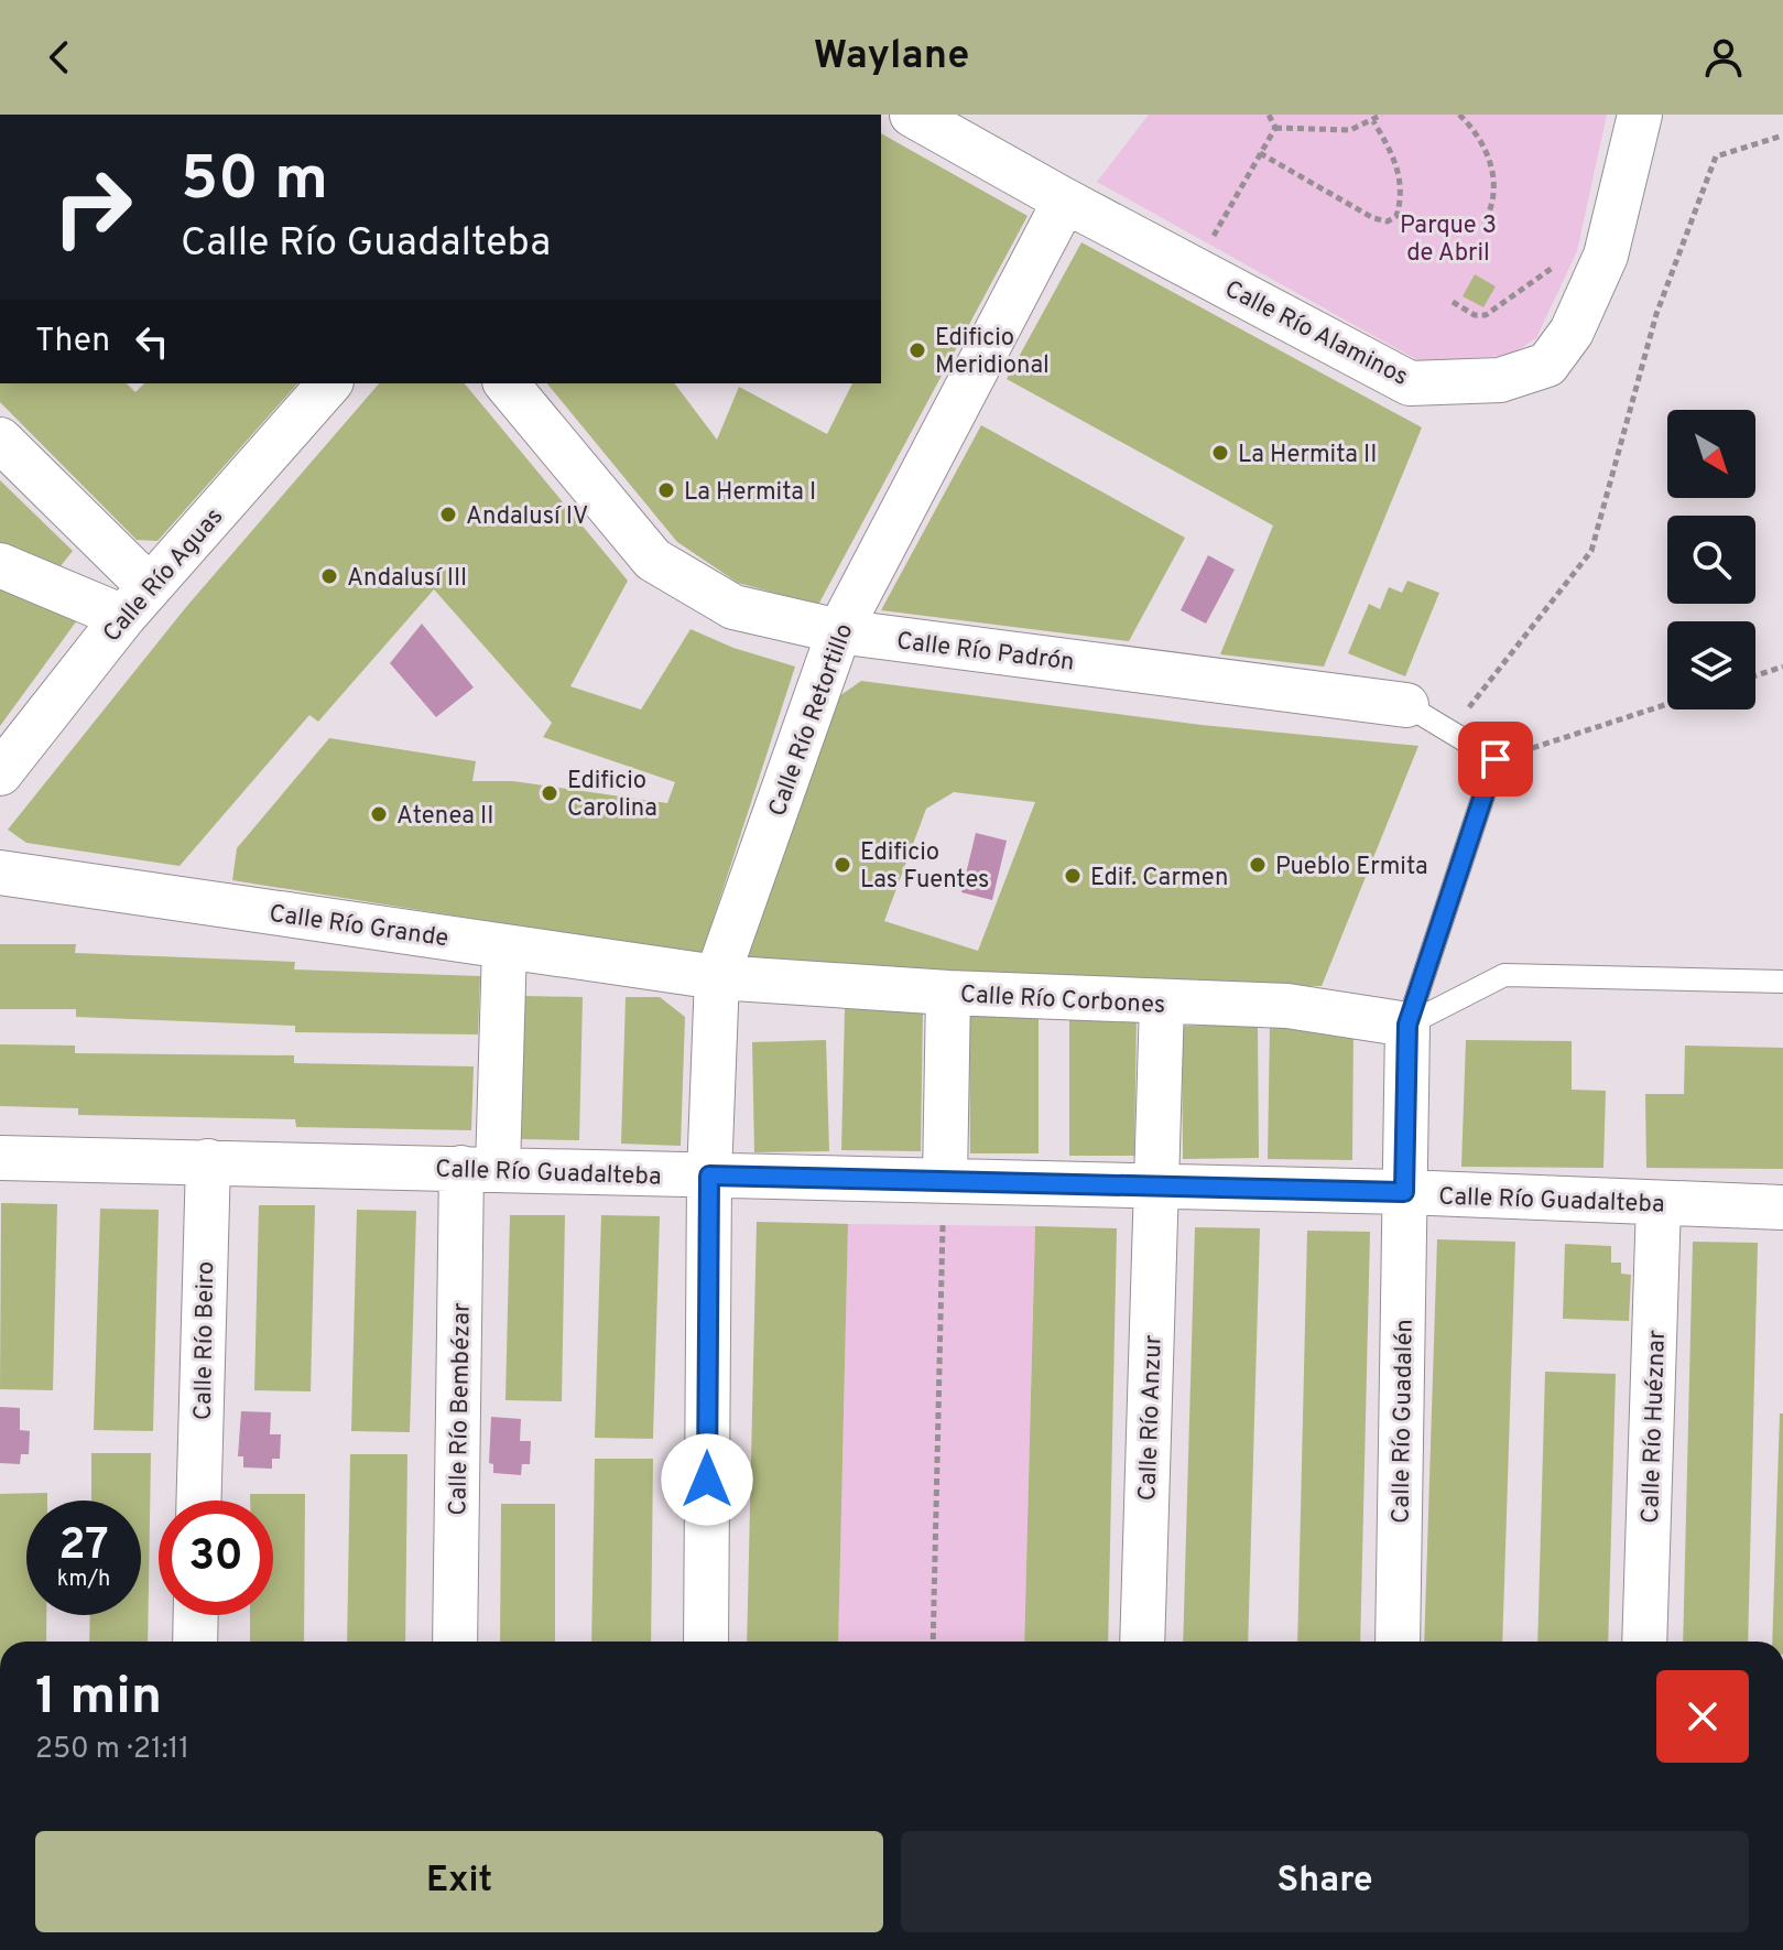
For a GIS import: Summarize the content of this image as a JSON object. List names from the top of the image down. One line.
{"streets":{"street":["Calle Río Alaminos","Calle Río Aguas","Calle Río Padrón","Calle Río Retortillo","Calle Río Grande","Calle Río Corbones","Calle Río Guadalteba","Calle Río Beiro","Calle Río Bembézar","Calle Río Anzur","Calle Río Guadalén","Calle Río Huéznar"]},"crossings":[["Calle Río Alaminos","Calle Río Retortillo"],["Calle Río Padrón","Calle Río Retortillo"],["Calle Río Retortillo","Calle Río Grande"],["Calle Río Retortillo","Calle Río Corbones"],["Calle Río Retortillo","Calle Río Guadalteba"],["Calle Río Grande","Calle Río Corbones"],["Calle Río Grande","Calle Río Bembézar"],["Calle Río Corbones","Calle Río Anzur"],["Calle Río Corbones","Calle Río Guadalén"],["Calle Río Guadalteba","Calle Río Beiro"],["Calle Río Guadalteba","Calle Río Bembézar"],["Calle Río Guadalteba","Calle Río Anzur"],["Calle Río Guadalteba","Calle Río Guadalén"],["Calle Río Guadalteba","Calle Río Huéznar"]],"parks":["Parque 3 de Abril"],"places":["Edificio Meridional","La Hermita II","La Hermita I","Andalusí IV","Andalusí III","Edificio Carolina","Atenea II","Edificio Las Fuentes","Pueblo Ermita","Edif. Carmen"],"north":"bottom right","page":{"header":"Waylane","turn":["50 m","Calle Río Guadalteba"],"then":"Then","speed":"27 km/h","limit":"30","heading":["1 min","250 m · 21:11"],"buttons":["Exit","Share"]}}
